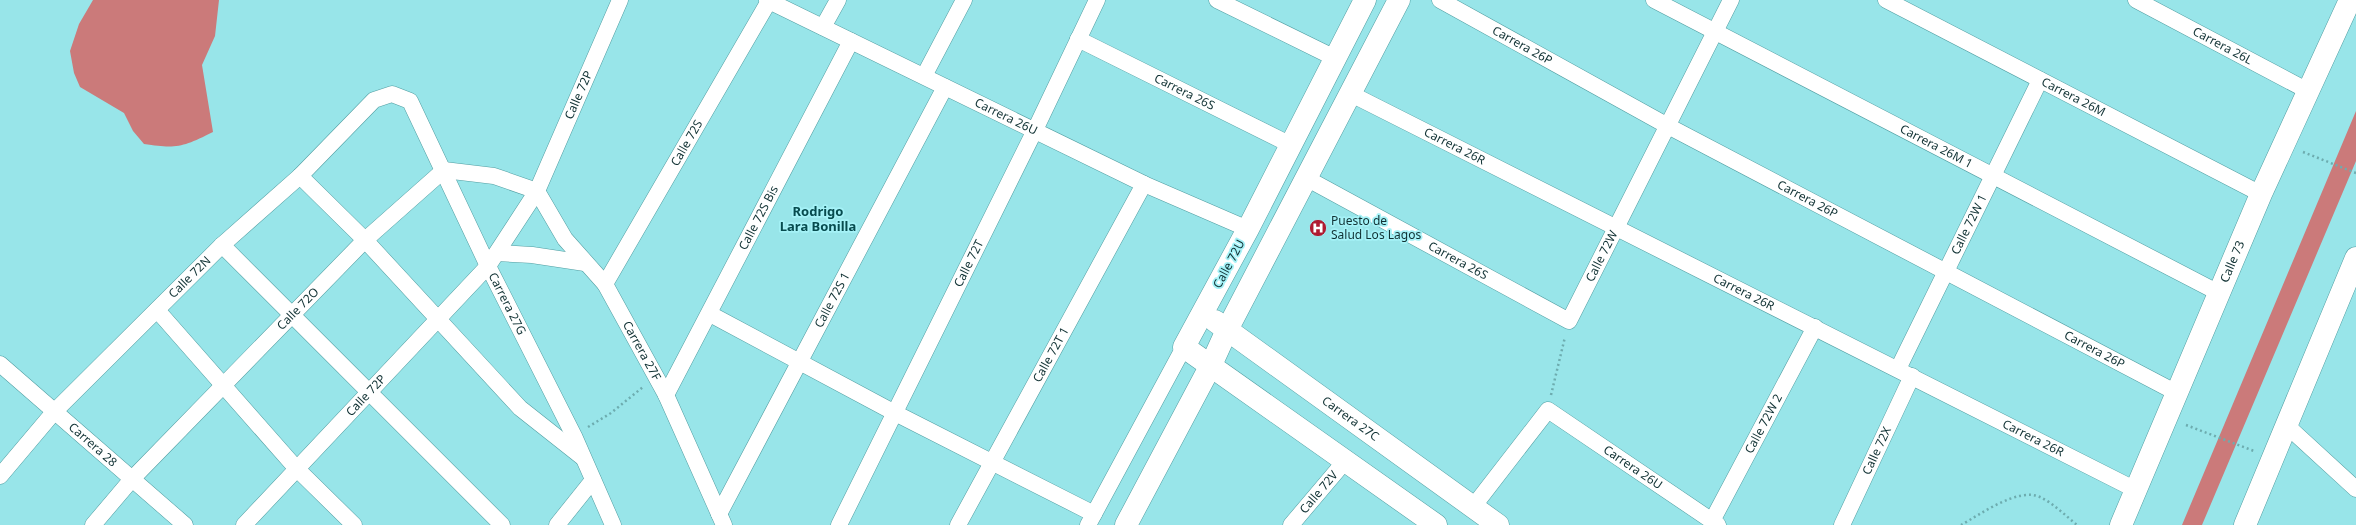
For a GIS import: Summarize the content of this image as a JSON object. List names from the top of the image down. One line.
{"streets":{"street":["Carrera 26P","Carrera 26L","Carrera 26S","Calle 72P","Carrera 26M","Carrera 26U","Calle 72S","Carrera 26R","Carrera 26M 1","Calle 72S Bis","Calle 72W 1","Calle 72W","Calle 73","Calle 72T","Calle 72U","Calle 72N","Calle 72S 1","Carrera 27G","Calle 72O","Carrera 27F","Calle 72T 1","Carrera 27C","Calle 72W 2","Carrera 28","Calle 72X","Calle 72V"]},"crossings":[["Carrera 26P","Calle 72W 1"],["Carrera 26P","Calle 72W"],["Carrera 26P","Calle 73"],["Carrera 26L","Calle 73"],["Carrera 26S","Calle 72W"],["Carrera 26S","Calle 72T"],["Carrera 26S","Calle 72U"],["Calle 72P","Carrera 27G"],["Calle 72P","Carrera 27F"],["Carrera 26M","Calle 72W 1"],["Carrera 26M","Calle 73"],["Carrera 26U","Calle 72S"],["Carrera 26U","Calle 72S Bis"],["Carrera 26U","Calle 72T"],["Carrera 26U","Calle 72U"],["Carrera 26U","Calle 72S 1"],["Carrera 26U","Calle 72T 1"],["Carrera 26U","Calle 72W 2"],["Calle 72S","Carrera 27F"],["Carrera 26R","Calle 72W 1"],["Carrera 26R","Calle 72W"],["Carrera 26R","Calle 73"],["Carrera 26R","Calle 72W 2"],["Carrera 26R","Calle 72X"],["Carrera 26M 1","Calle 72W 1"],["Carrera 26M 1","Calle 72W"],["Carrera 26M 1","Calle 73"],["Calle 72S Bis","Carrera 27F"],["Calle 72U","Carrera 27C"],["Calle 72N","Carrera 27G"],["Calle 72N","Carrera 28"],["Calle 72S 1","Carrera 27F"],["Carrera 27G","Calle 72O"],["Calle 72O","Carrera 28"]],"districts":["Rodrigo Lara Bonilla"],"places":{"hospital":["Puesto de Salud Los Lagos"]}}
